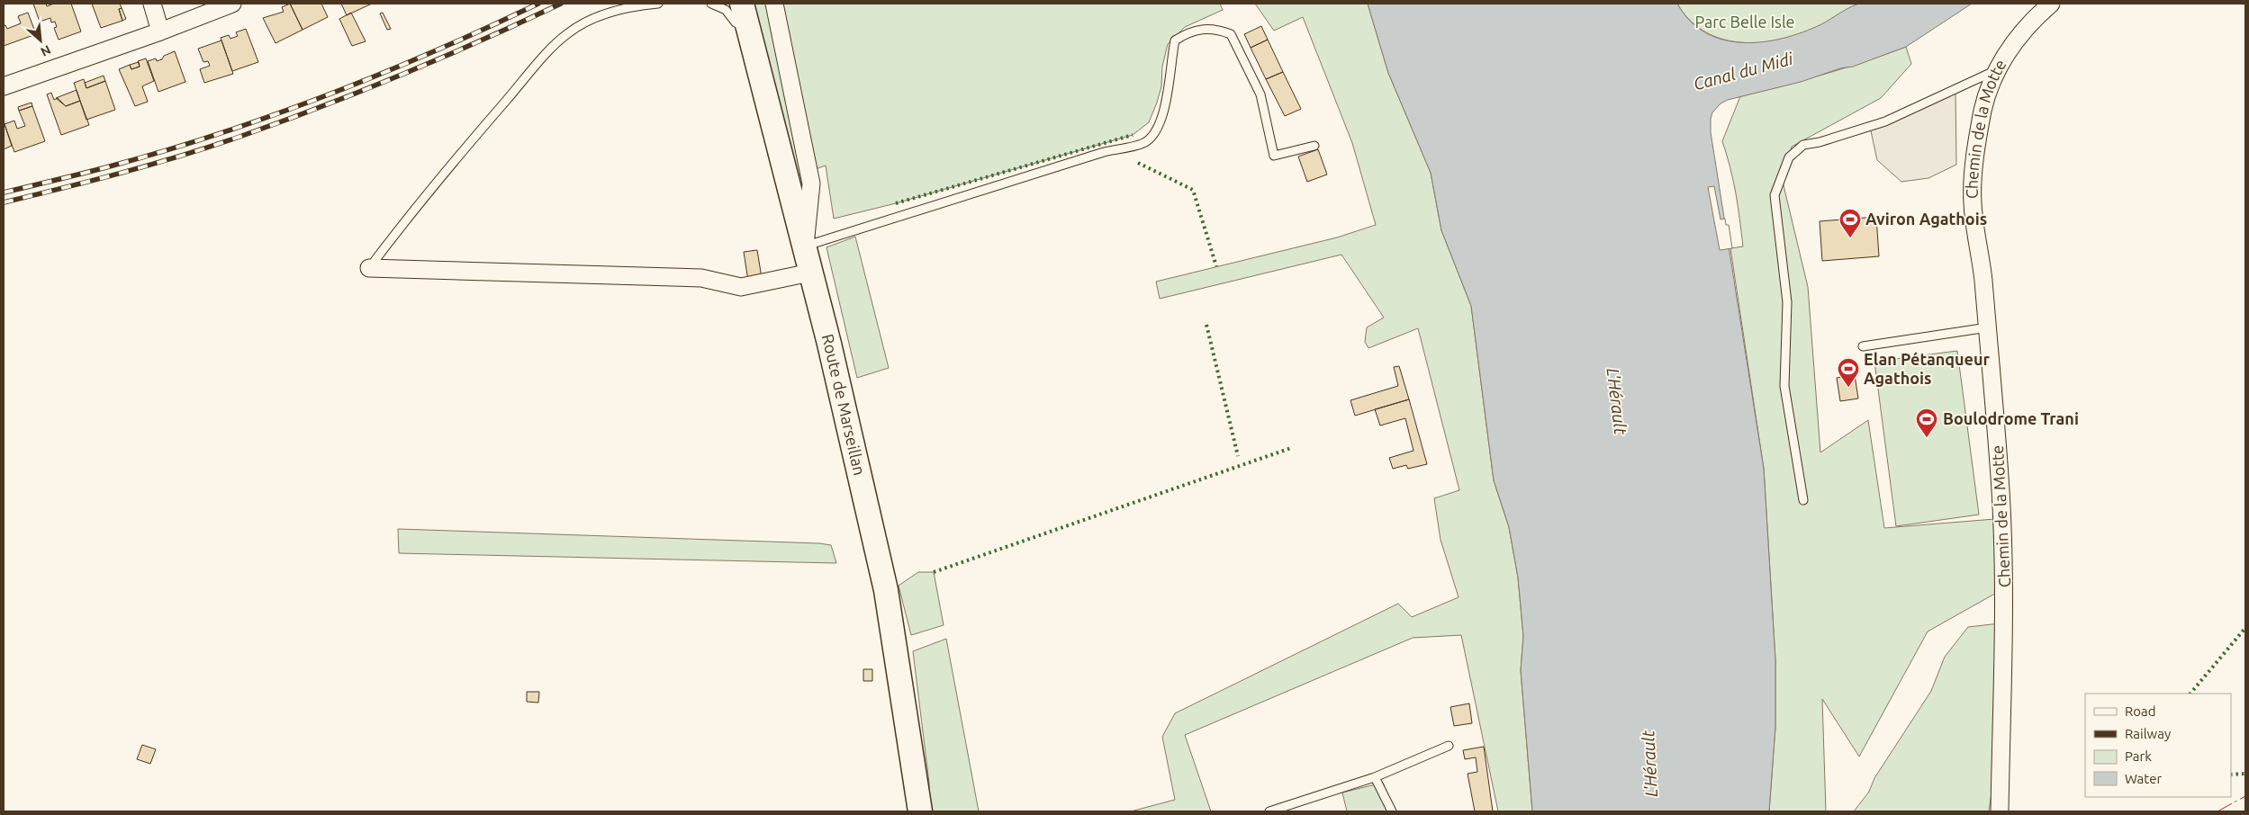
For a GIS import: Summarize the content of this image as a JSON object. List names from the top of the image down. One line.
{"streets":{"main road":["Route de Marseillan"],"street":["Chemin de la Motte"]},"water":["Canal du Midi","L'Hérault"],"parks":["Parc Belle Isle"],"places":{"sports":["Aviron Agathois","Elan Pétanqueur Agathois","Boulodrome Trani"]},"legend":["Road","Railway","Park","Water"],"north":"bottom right"}
